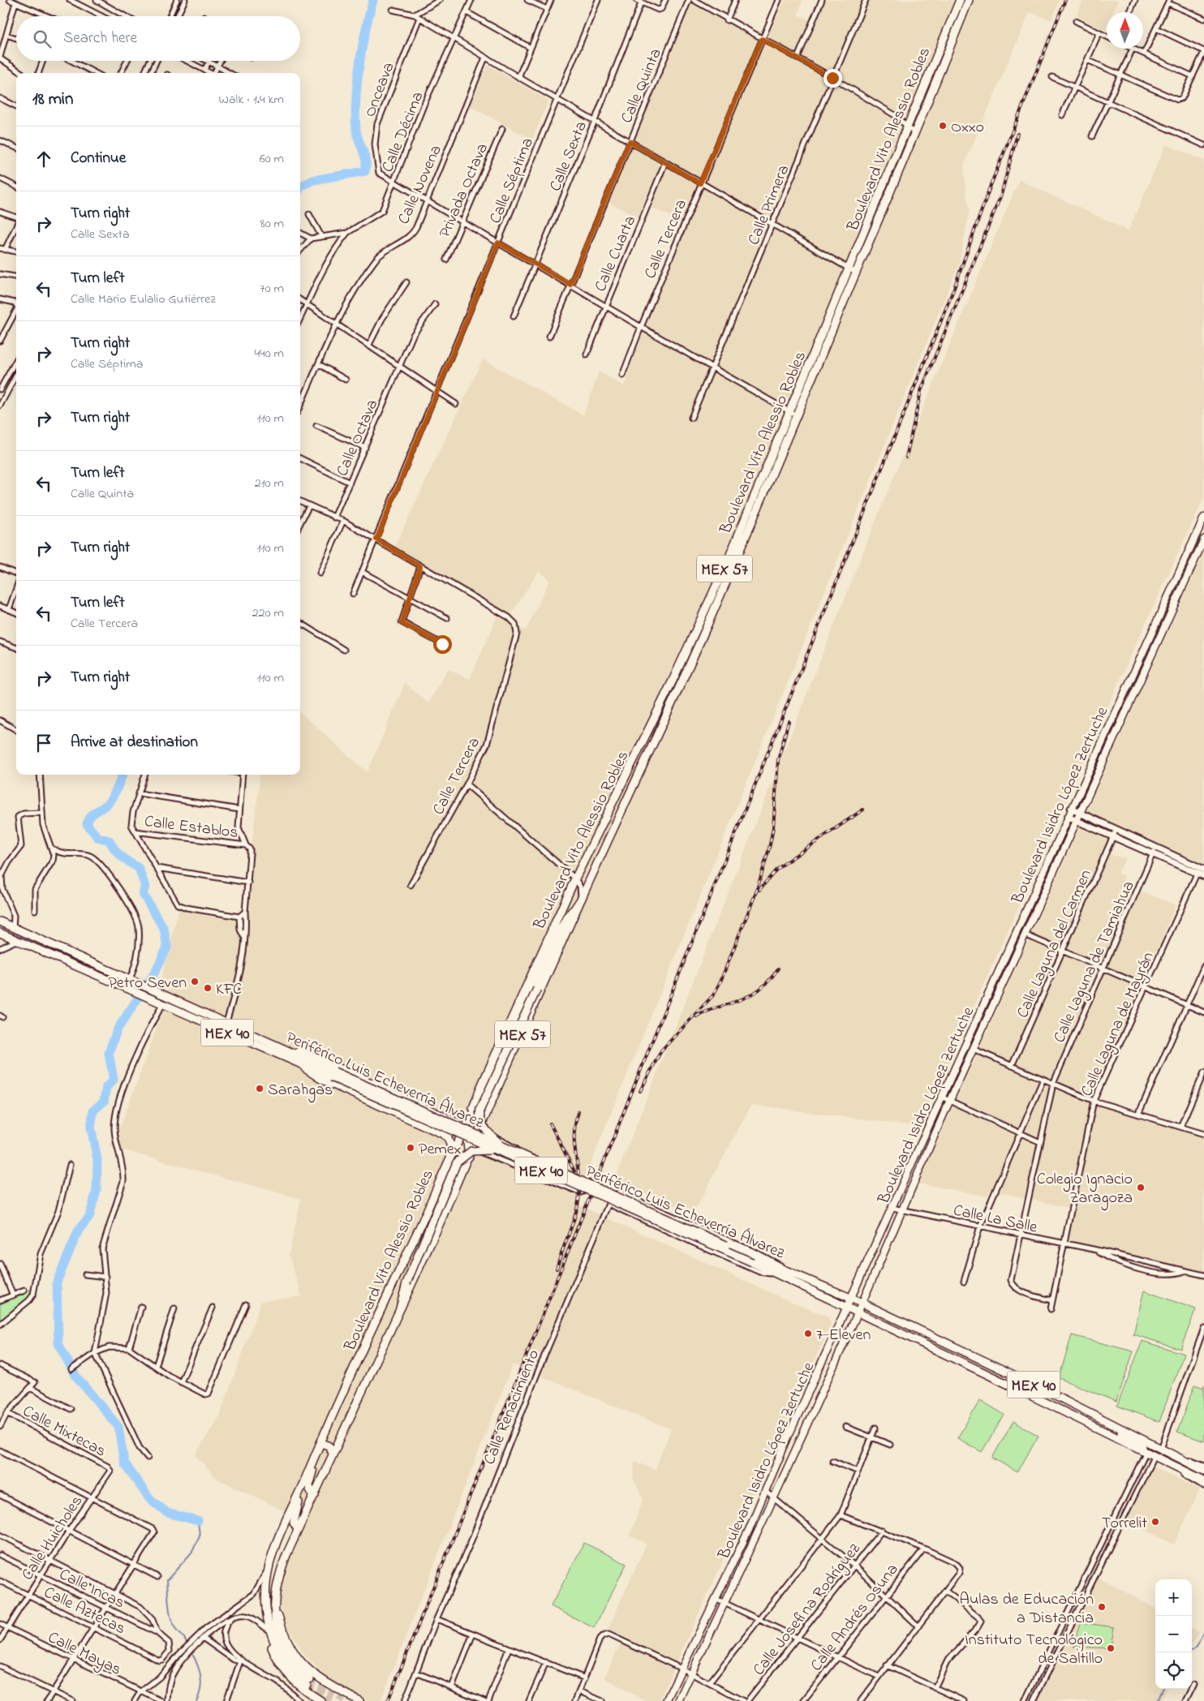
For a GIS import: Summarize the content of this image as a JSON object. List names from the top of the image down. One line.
{"streets":{"main road":["Boulevard Vito Alessio Robles","MEX 57","Boulevard Isidro López Zertuche","MEX 40","Periférico Luis Echeverría Álvarez"],"street":["Calle Quinta","Onceava","Calle Décima","Calle Sexta","Calle Séptima","Calle Novena","Privada Octava","Calle Primera","Calle Tercera","Calle Cuarta","Calle Octava","Calle Establos","Calle Laguna del Carmen","Calle Laguna de Tamiahua","Calle Laguna de Mayrán","Calle La Salle","Calle Renacimiento","Calle Mixtecas","Calle Huicholes","Calle Incas","Calle Josefina Rodríguez","Calle Aztecas","Calle Andrés Osuna","Calle Mayas"]},"crossings":[["Onceava","Calle Décima"],["Boulevard Vito Alessio Robles","Periférico Luis Echeverría Álvarez"],["Boulevard Isidro López Zertuche","Periférico Luis Echeverría Álvarez"],["Boulevard Isidro López Zertuche","Calle La Salle"],["Calle Laguna de Tamiahua","Calle Laguna de Mayrán"],["Calle Laguna de Tamiahua","Calle La Salle"],["Calle Laguna de Mayrán","Calle La Salle"],["Periférico Luis Echeverría Álvarez","Calle Renacimiento"],["Calle Mixtecas","Calle Huicholes"],["Calle Huicholes","Calle Incas"],["Calle Huicholes","Calle Aztecas"],["Calle Huicholes","Calle Mayas"],["Calle Incas","Calle Aztecas"]],"places":["Oxxo","Petro Seven","KFC","Sarahgas","Pemex","Colegio Ignacio Zaragoza","7-Eleven","Torrelit","Aulas de Educación a Distancia","Instituto Tecnológico de Saltillo"],"north":"top","page":{"search":"Search here","heading":["18 min","Walk · 1.4 km"],"list":[["Continue","60 m"],["Turn right","Calle Sexta","80 m"],["Turn left","Calle Mario Eulalio Gutiérrez","70 m"],["Turn right","Calle Séptima","440 m"],["Turn right","110 m"],["Turn left","Calle Quinta","210 m"],["Turn right","110 m"],["Turn left","Calle Tercera","220 m"],["Turn right","110 m"],"Arrive at destination"],"map_buttons":["+","−"]}}
